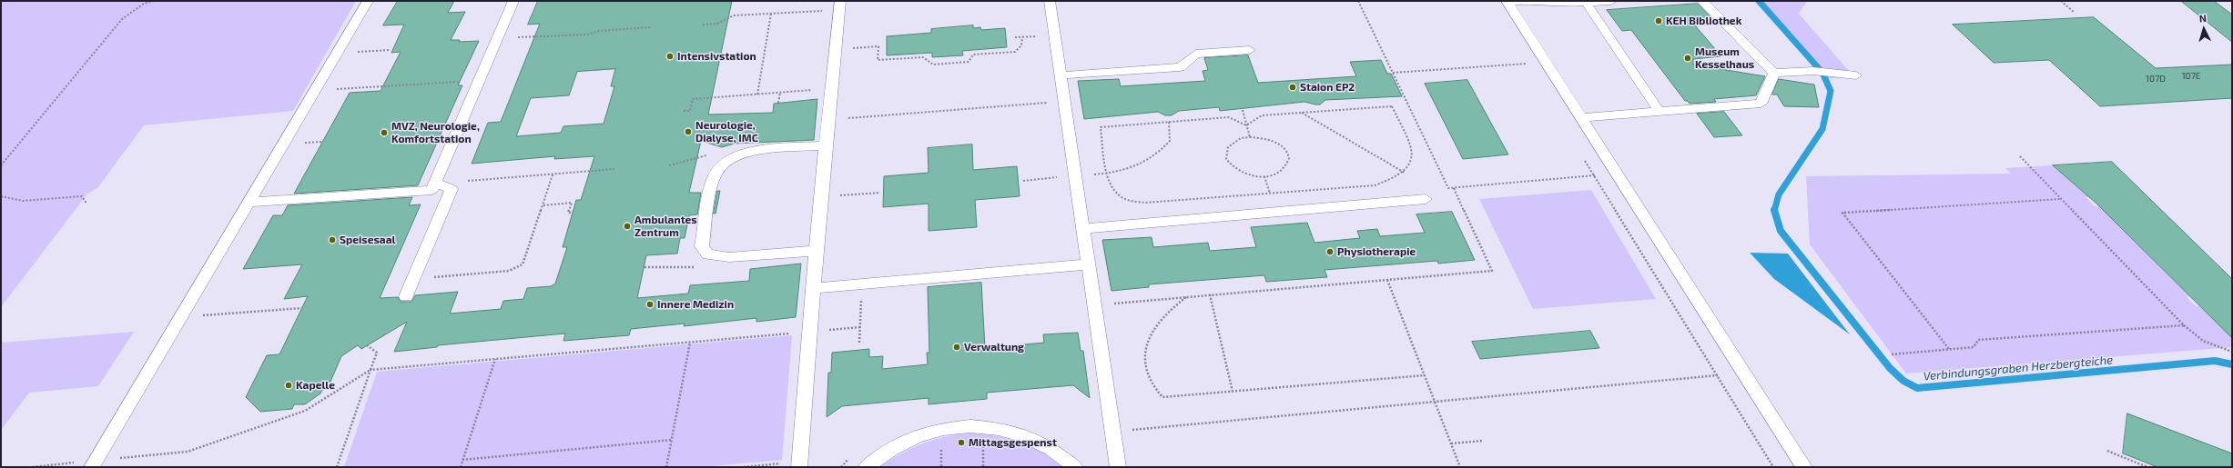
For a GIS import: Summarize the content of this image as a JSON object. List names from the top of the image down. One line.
{"water":["Verbindungsgraben Herzbergteiche"],"places":["KEH Bibliothek","Intensivstation","Museum Kesselhaus","Staion EP2","Neurologie, Dialyse, IMC","MVZ, Neurologie, Komfortstation","Ambulantes Zentrum","Speisesaal","Physiotherapie","Innere Medizin","Verwaltung","Kapelle","Mittagsgespenst"],"house_numbers":["107E","107D"],"north":"top"}
